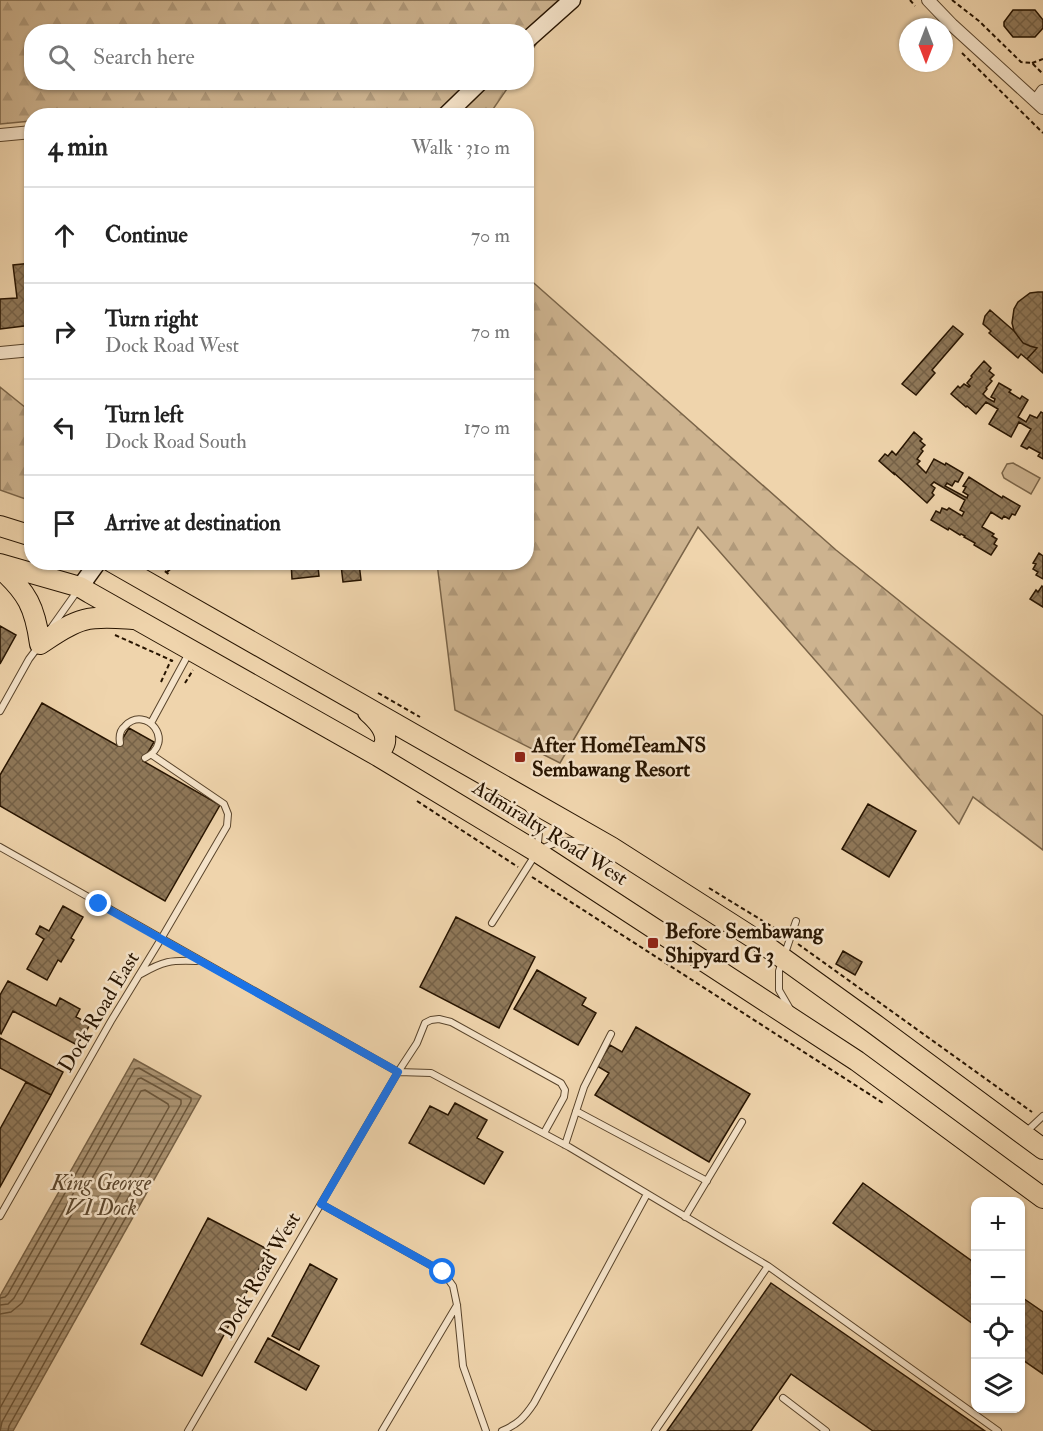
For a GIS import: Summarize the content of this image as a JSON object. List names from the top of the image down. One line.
{"streets":{"main road":["Admiralty Road West"],"lane":["Dock Road East","Dock Road West"]},"water":["King George VI Dock"],"places":{"transit":["After HomeTeamNS Sembawang Resort","Before Sembawang Shipyard G 3"]},"north":"bottom","page":{"search":"Search here","heading":["4 min","Walk · 310 m"],"list":[["Continue","70 m"],["Turn right","Dock Road West","70 m"],["Turn left","Dock Road South","170 m"],"Arrive at destination"],"map_buttons":["+","−"]}}
